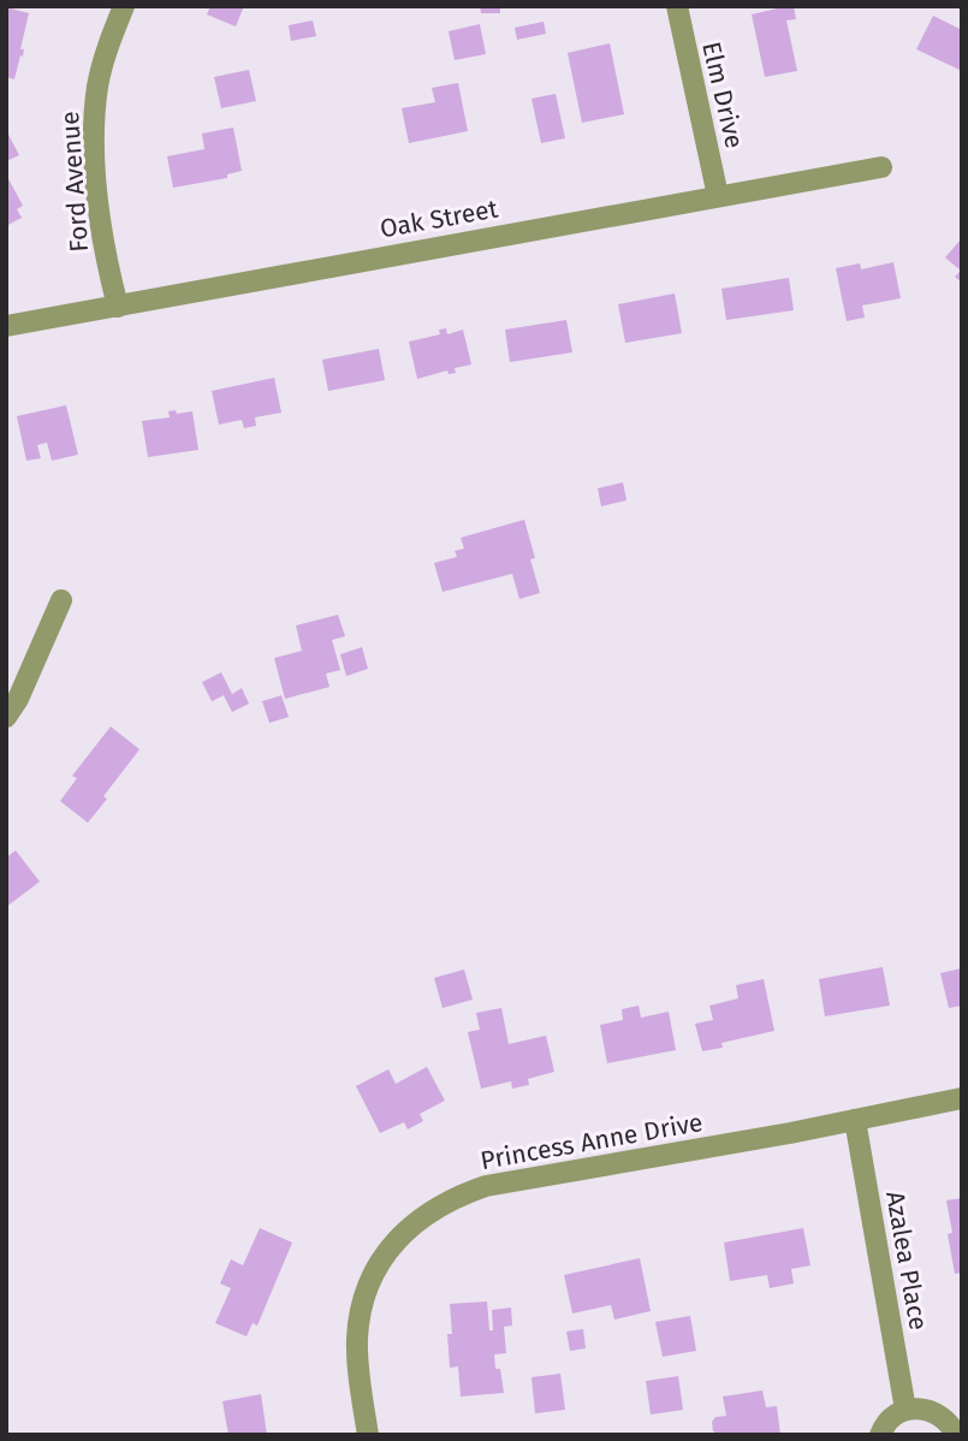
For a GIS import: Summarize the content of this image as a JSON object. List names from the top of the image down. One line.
{"streets":{"street":["Elm Drive","Ford Avenue","Oak Street","Princess Anne Drive","Azalea Place"]},"crossings":[["Elm Drive","Oak Street"],["Ford Avenue","Oak Street"],["Princess Anne Drive","Azalea Place"]]}
